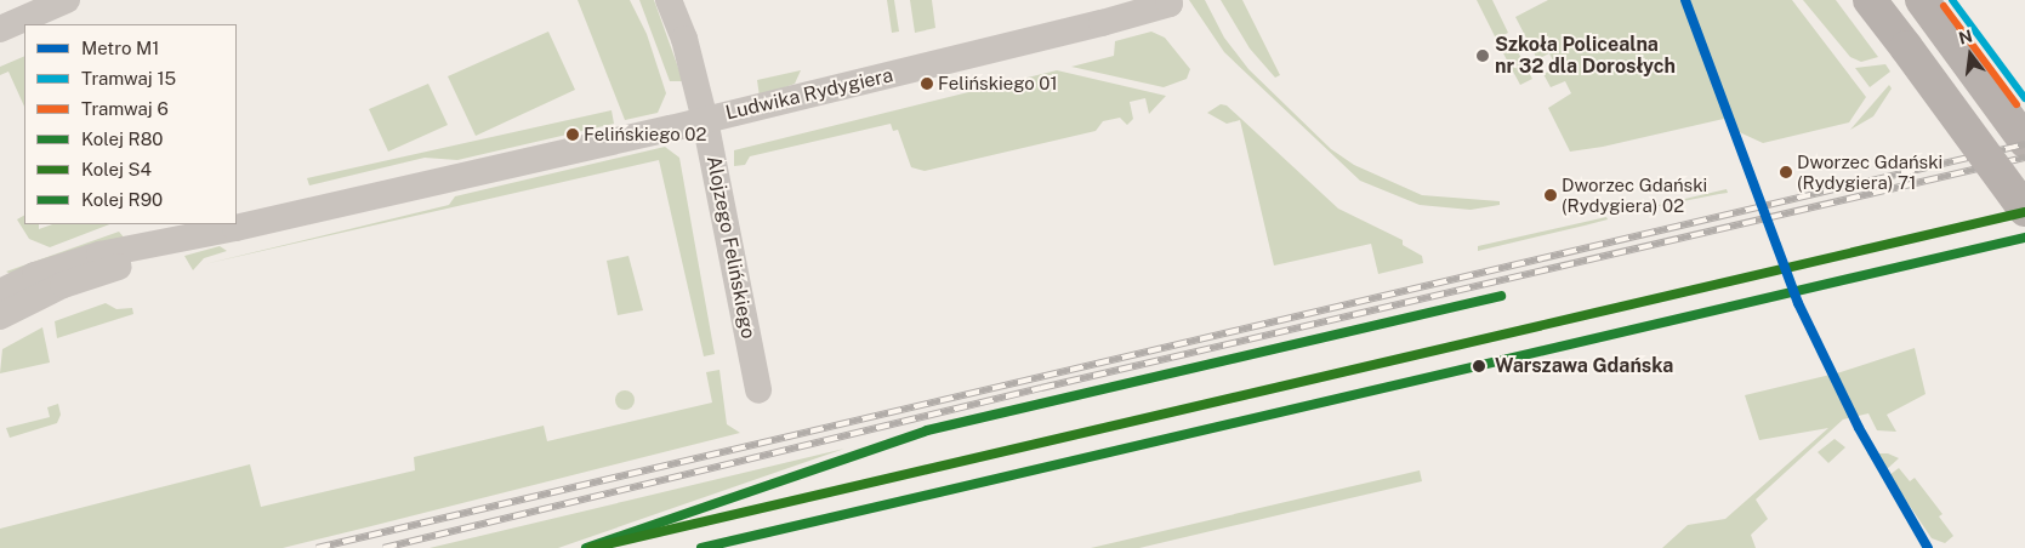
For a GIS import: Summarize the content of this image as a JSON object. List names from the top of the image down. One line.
{"streets":{"street":["Ludwika Rydygiera","Alojzego Felińskiego"]},"crossings":[["Ludwika Rydygiera","Alojzego Felińskiego"]],"places":["Szkoła Policealna nr 32 dla Dorosłych","Felińskiego 01","Felińskiego 02","Dworzec Gdański (Rydygiera) 71","Dworzec Gdański (Rydygiera) 02","Warszawa Gdańska"],"lines":["metro line M1","tram line 15","tram line 6","rail line S4","rail line R90","rail line R80"],"legend":["Metro M1","Tramwaj 15","Tramwaj 6","Kolej R80","Kolej S4","Kolej R90"],"north":"top"}
